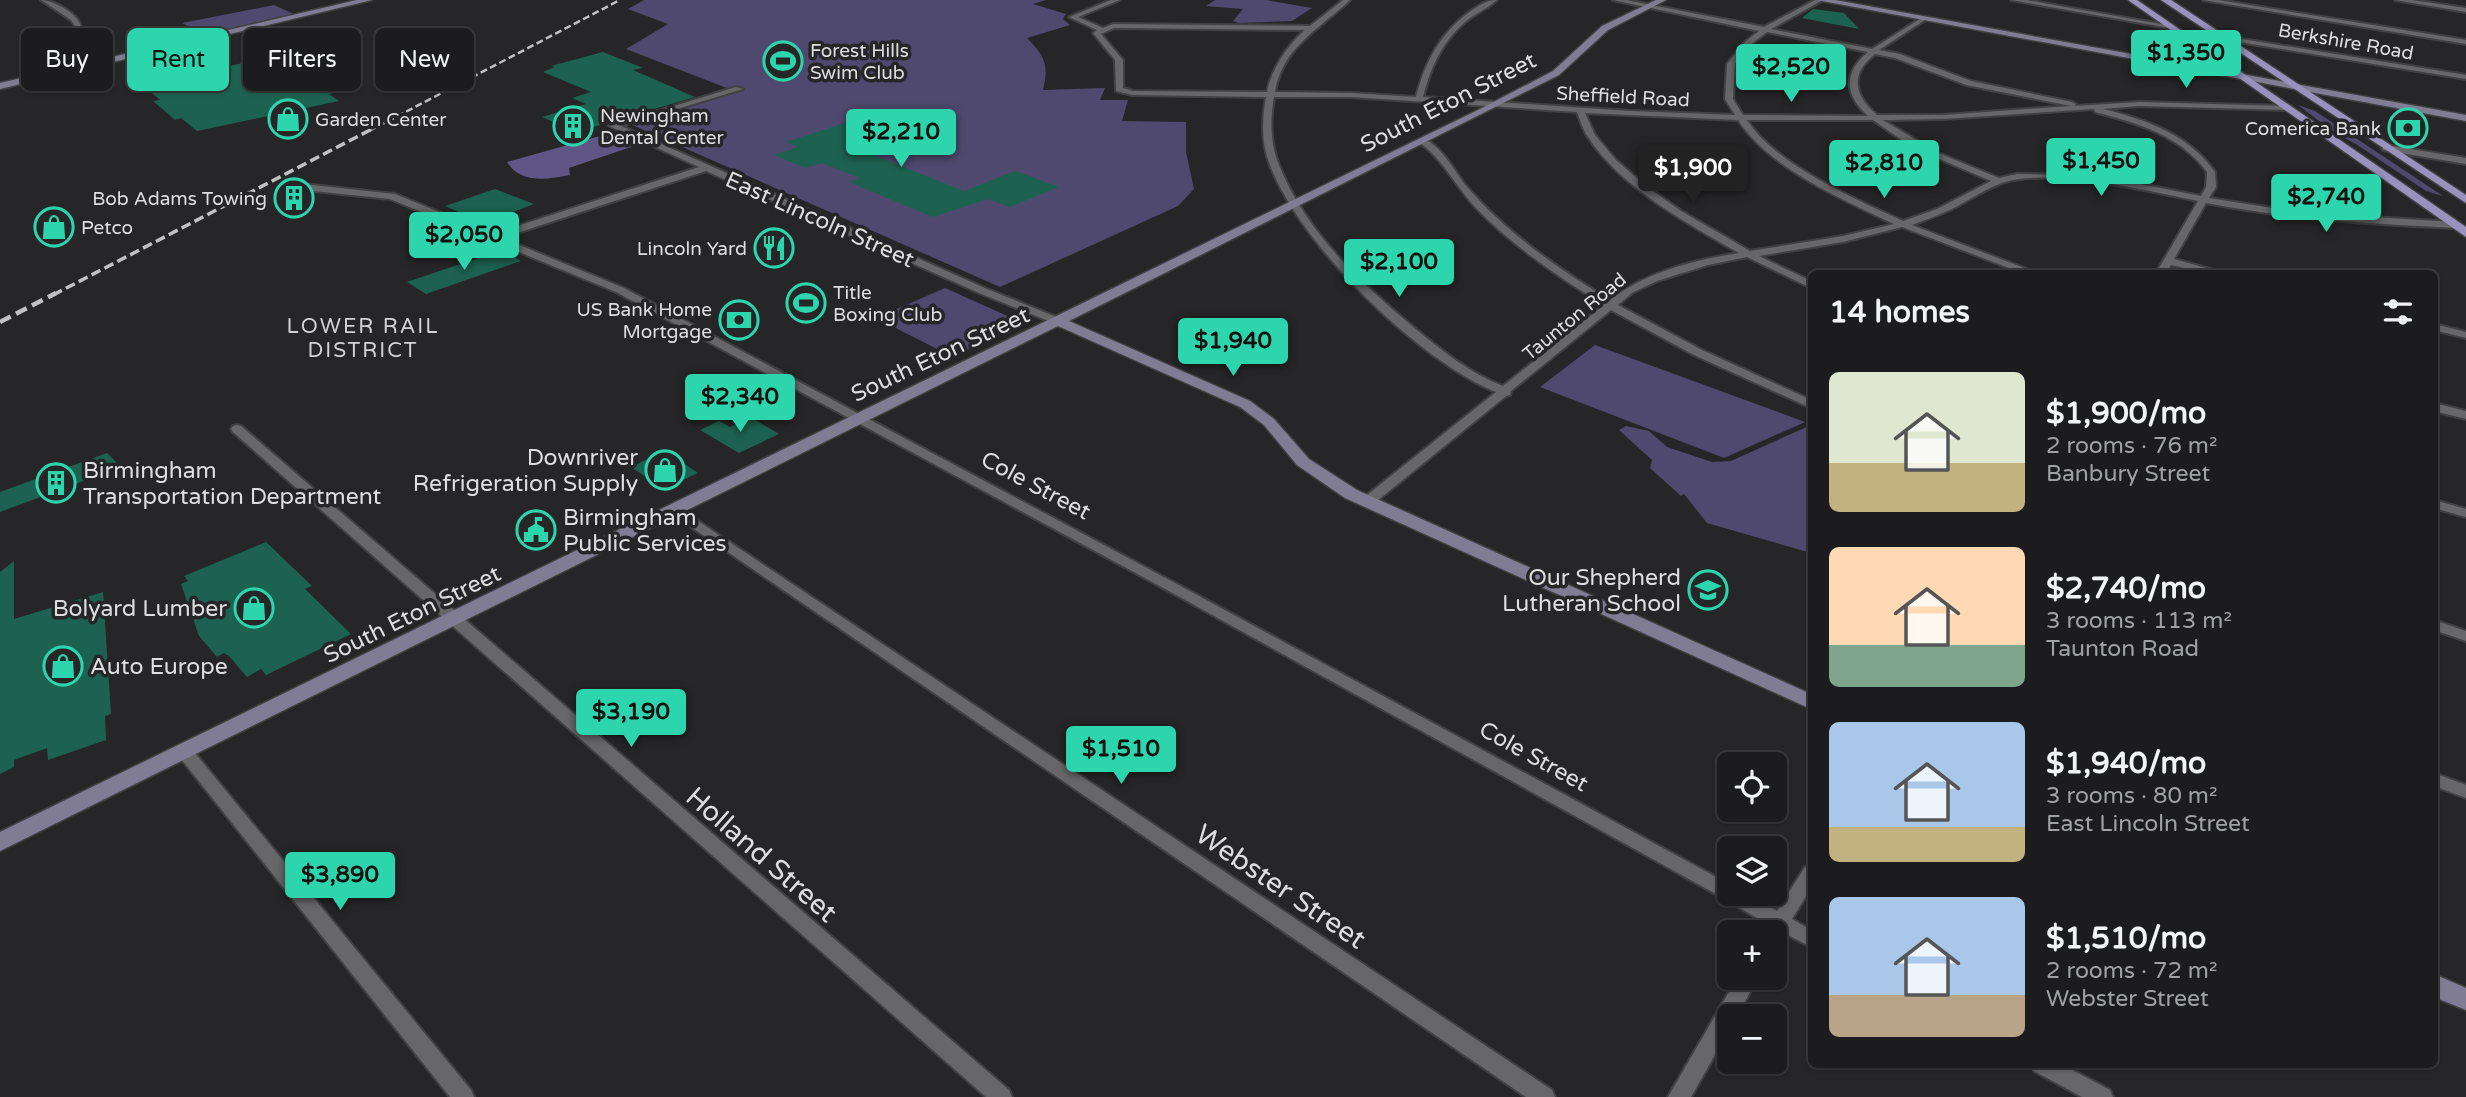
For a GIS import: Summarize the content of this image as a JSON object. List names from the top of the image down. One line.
{"streets":{"street":["Berkshire Road","Sheffield Road","South Eton Street","East Lincoln Street","Taunton Road","Cole Street","Holland Street","Webster Street"]},"crossings":[["Sheffield Road","South Eton Street"],["South Eton Street","East Lincoln Street"],["South Eton Street","Cole Street"],["South Eton Street","Holland Street"],["South Eton Street","Webster Street"],["East Lincoln Street","Taunton Road"]],"districts":["LOWER RAIL DISTRICT"],"places":{"sports":["Forest Hills Swim Club","Title Boxing Club"],"shop":["Garden Center","Petco","Downriver Refrigeration Supply","Bolyard Lumber","Auto Europe"],"building":["Newingham Dental Center","Bob Adams Towing","Birmingham Transportation Department"],"bank":["Comerica Bank","US Bank Home Mortgage"],"restaurant":["Lincoln Yard"],"public building":["Birmingham Public Services"],"school or university":["Our Shepherd Lutheran School"]},"page":{"chip":["Buy","Rent","Filters","New"],"price":["$1,350","$2,520","$2,210","$1,450","$2,810","$1,900","$2,740","$2,050","$2,100","$1,940","$2,340","$3,190","$1,510","$3,890"],"heading":"14 homes","list":[{"name":"$1,900/mo","note":"2 rooms · 76 m² · Banbury Street"},{"name":"$2,740/mo","note":"3 rooms · 113 m² · Taunton Road"},{"name":"$1,940/mo","note":"3 rooms · 80 m² · East Lincoln Street"},{"name":"$1,510/mo","note":"2 rooms · 72 m² · Webster Street"}],"map_buttons":["+","−"]}}
